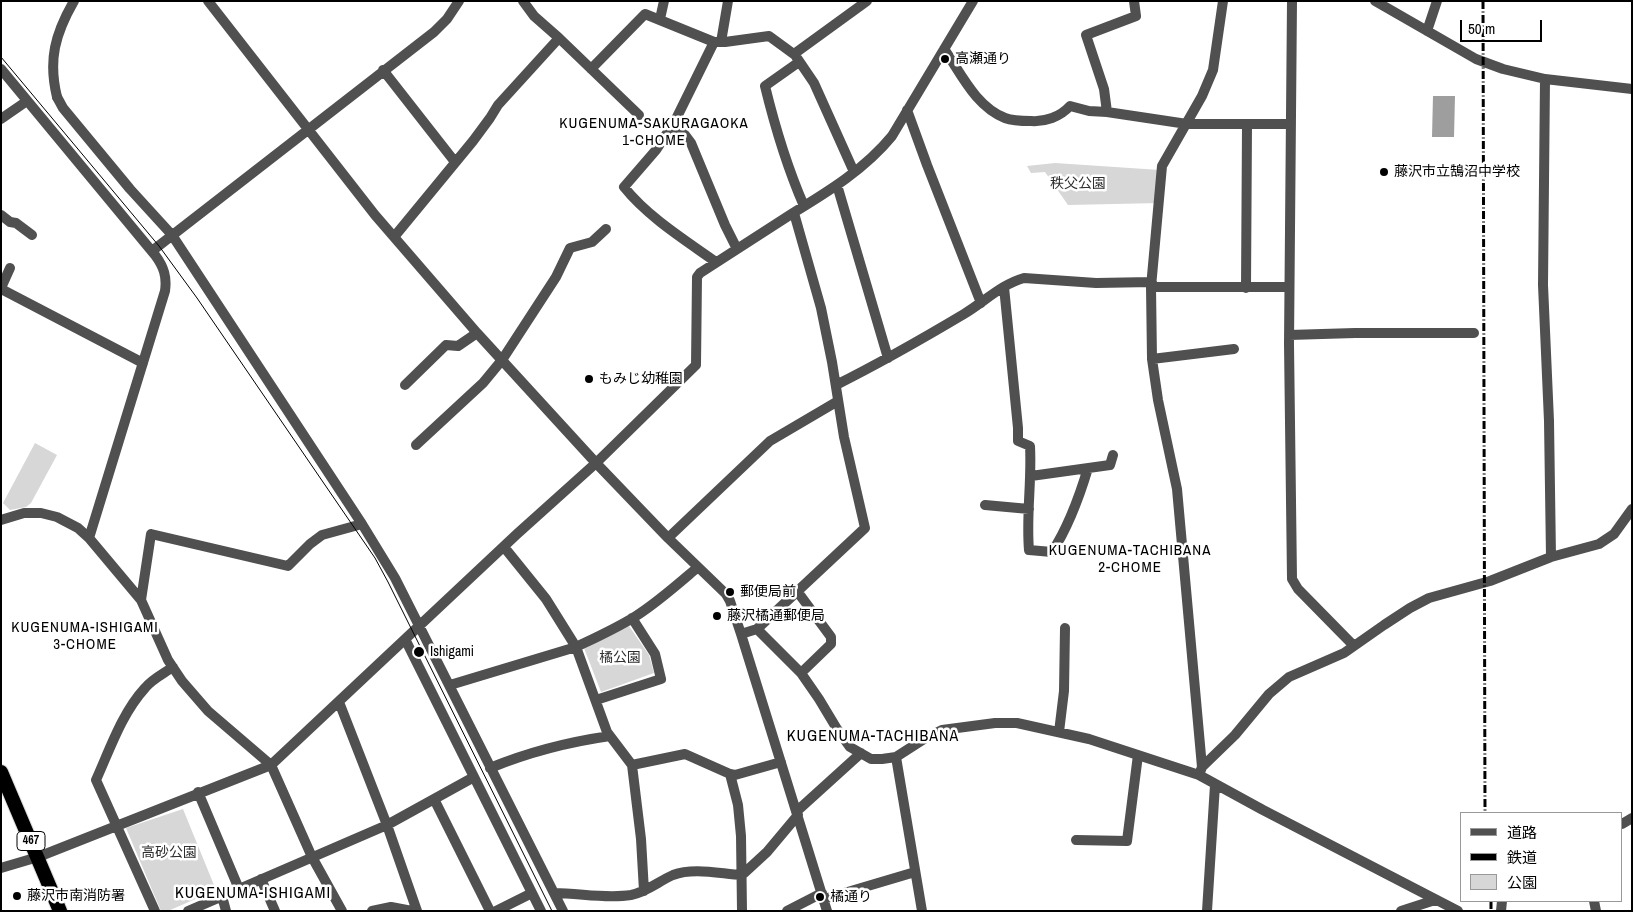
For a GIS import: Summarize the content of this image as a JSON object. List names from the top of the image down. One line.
{"streets":{"highway":["467"]},"districts":["KUGENUMA-SAKURAGAOKA 1-CHOME","KUGENUMA-TACHIBANA 2-CHOME","KUGENUMA-ISHIGAMI 3-CHOME","KUGENUMA-TACHIBANA","KUGENUMA-ISHIGAMI"],"parks":["秩父公園","橘公園","高砂公園"],"places":["高瀬通り","藤沢市立鵠沼中学校","もみじ幼稚園","郵便局前","藤沢橘通郵便局","Ishigami","藤沢市南消防署","橘通り"],"legend":["道路","鉄道","公園"],"scale_bar":"50 m"}
